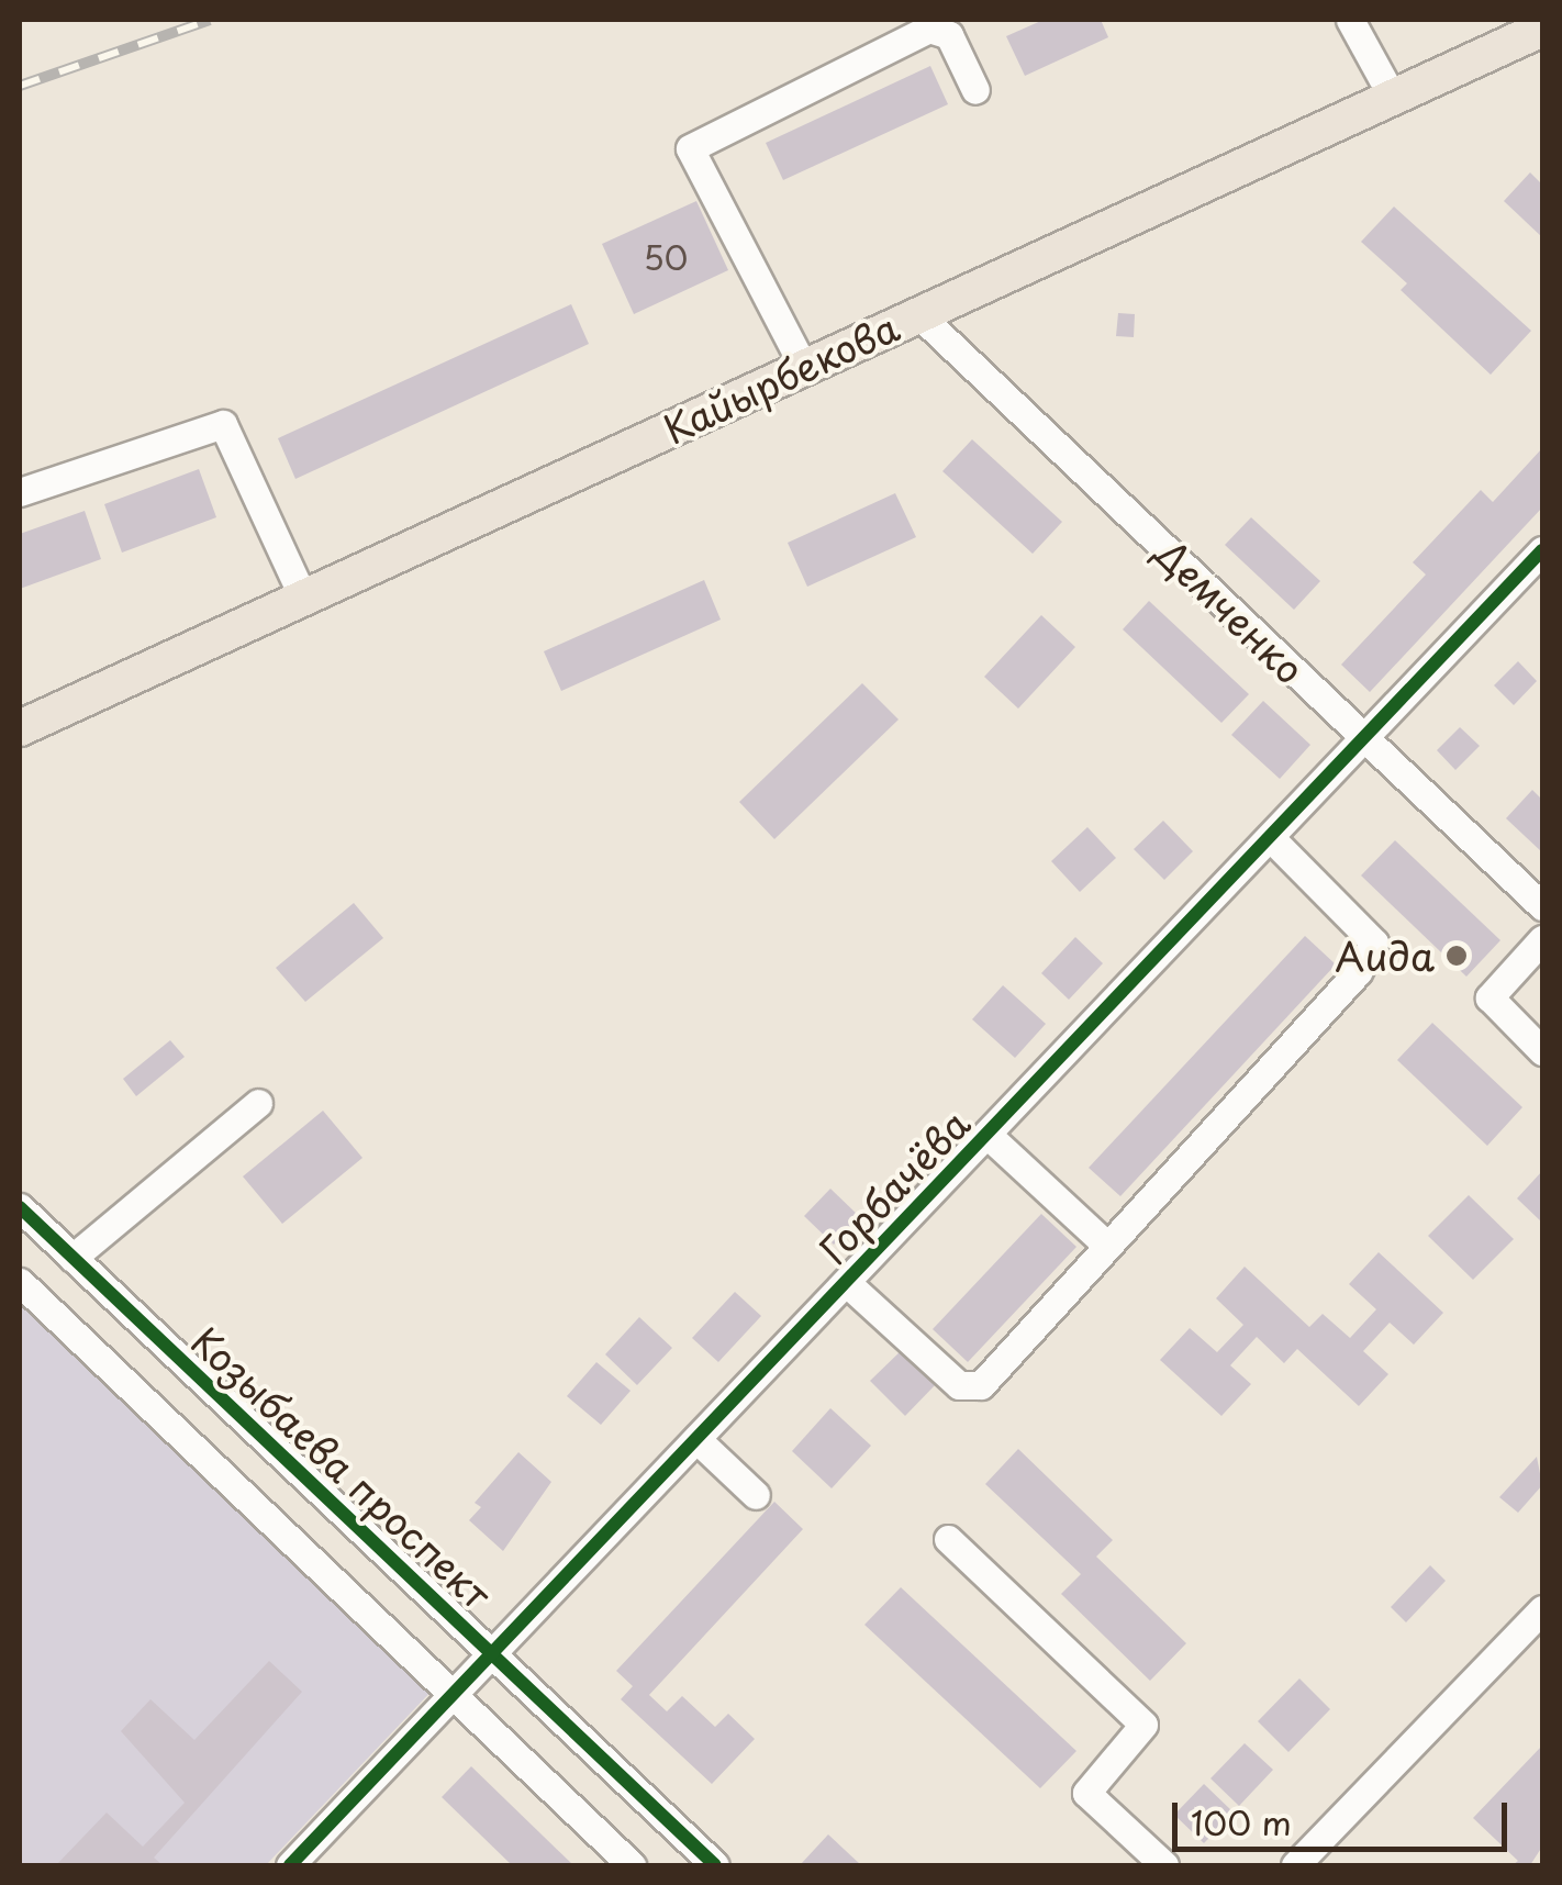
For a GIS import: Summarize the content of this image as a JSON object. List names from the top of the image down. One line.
{"streets":{"main road":["Кайырбекова"],"street":["Демченко","Горбачёва","Козыбаева проспект"]},"crossings":[["Кайырбекова","Демченко"],["Демченко","Горбачёва"],["Горбачёва","Козыбаева проспект"]],"places":["Аида"],"house_numbers":["50"],"scale_bar":"100 m"}
